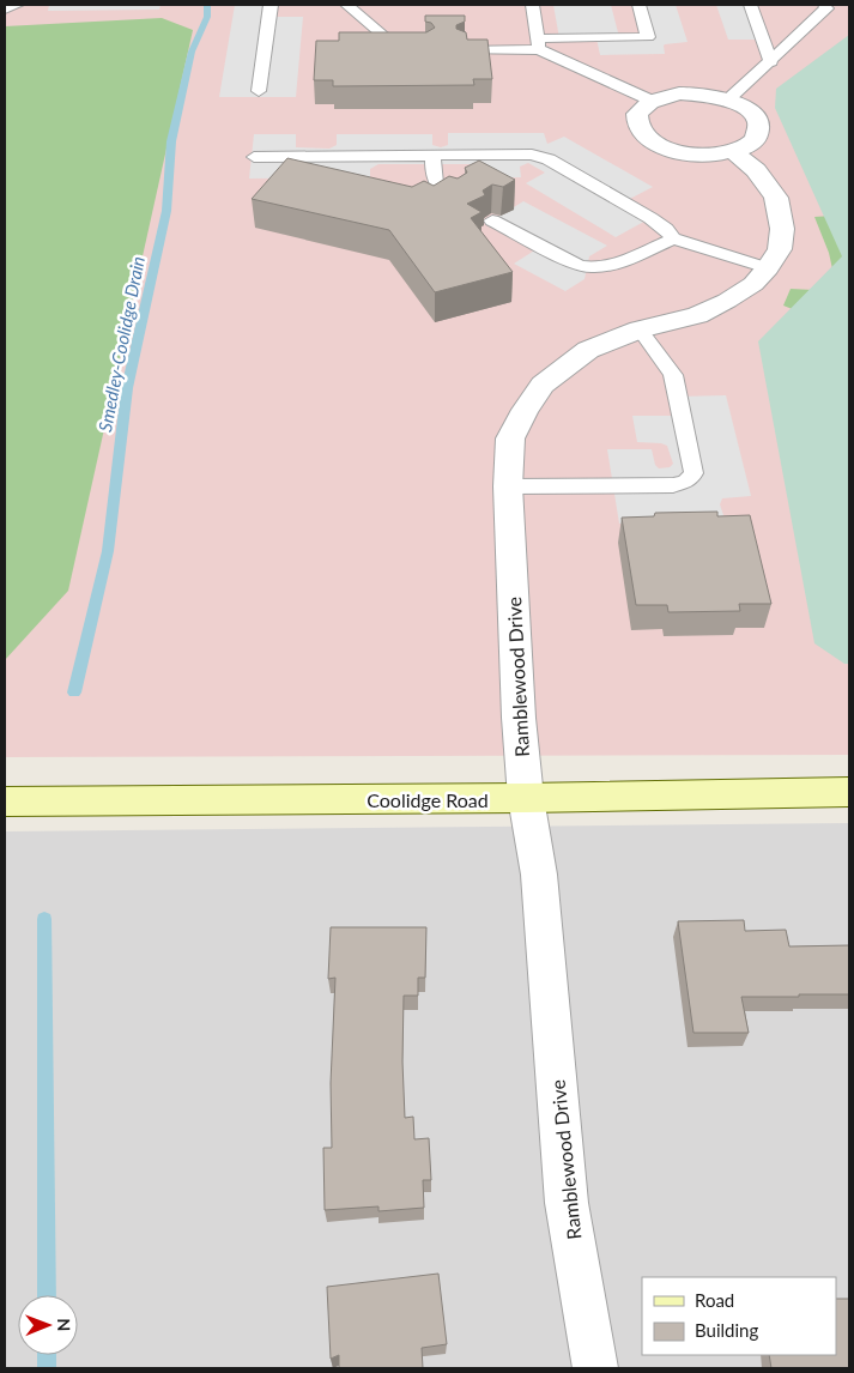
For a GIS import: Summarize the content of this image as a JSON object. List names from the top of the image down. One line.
{"streets":{"street":["Ramblewood Drive","Coolidge Road"]},"crossings":[["Ramblewood Drive","Coolidge Road"]],"water":["Smedley-Coolidge Drain"],"legend":["Road","Building"],"north":"right"}
